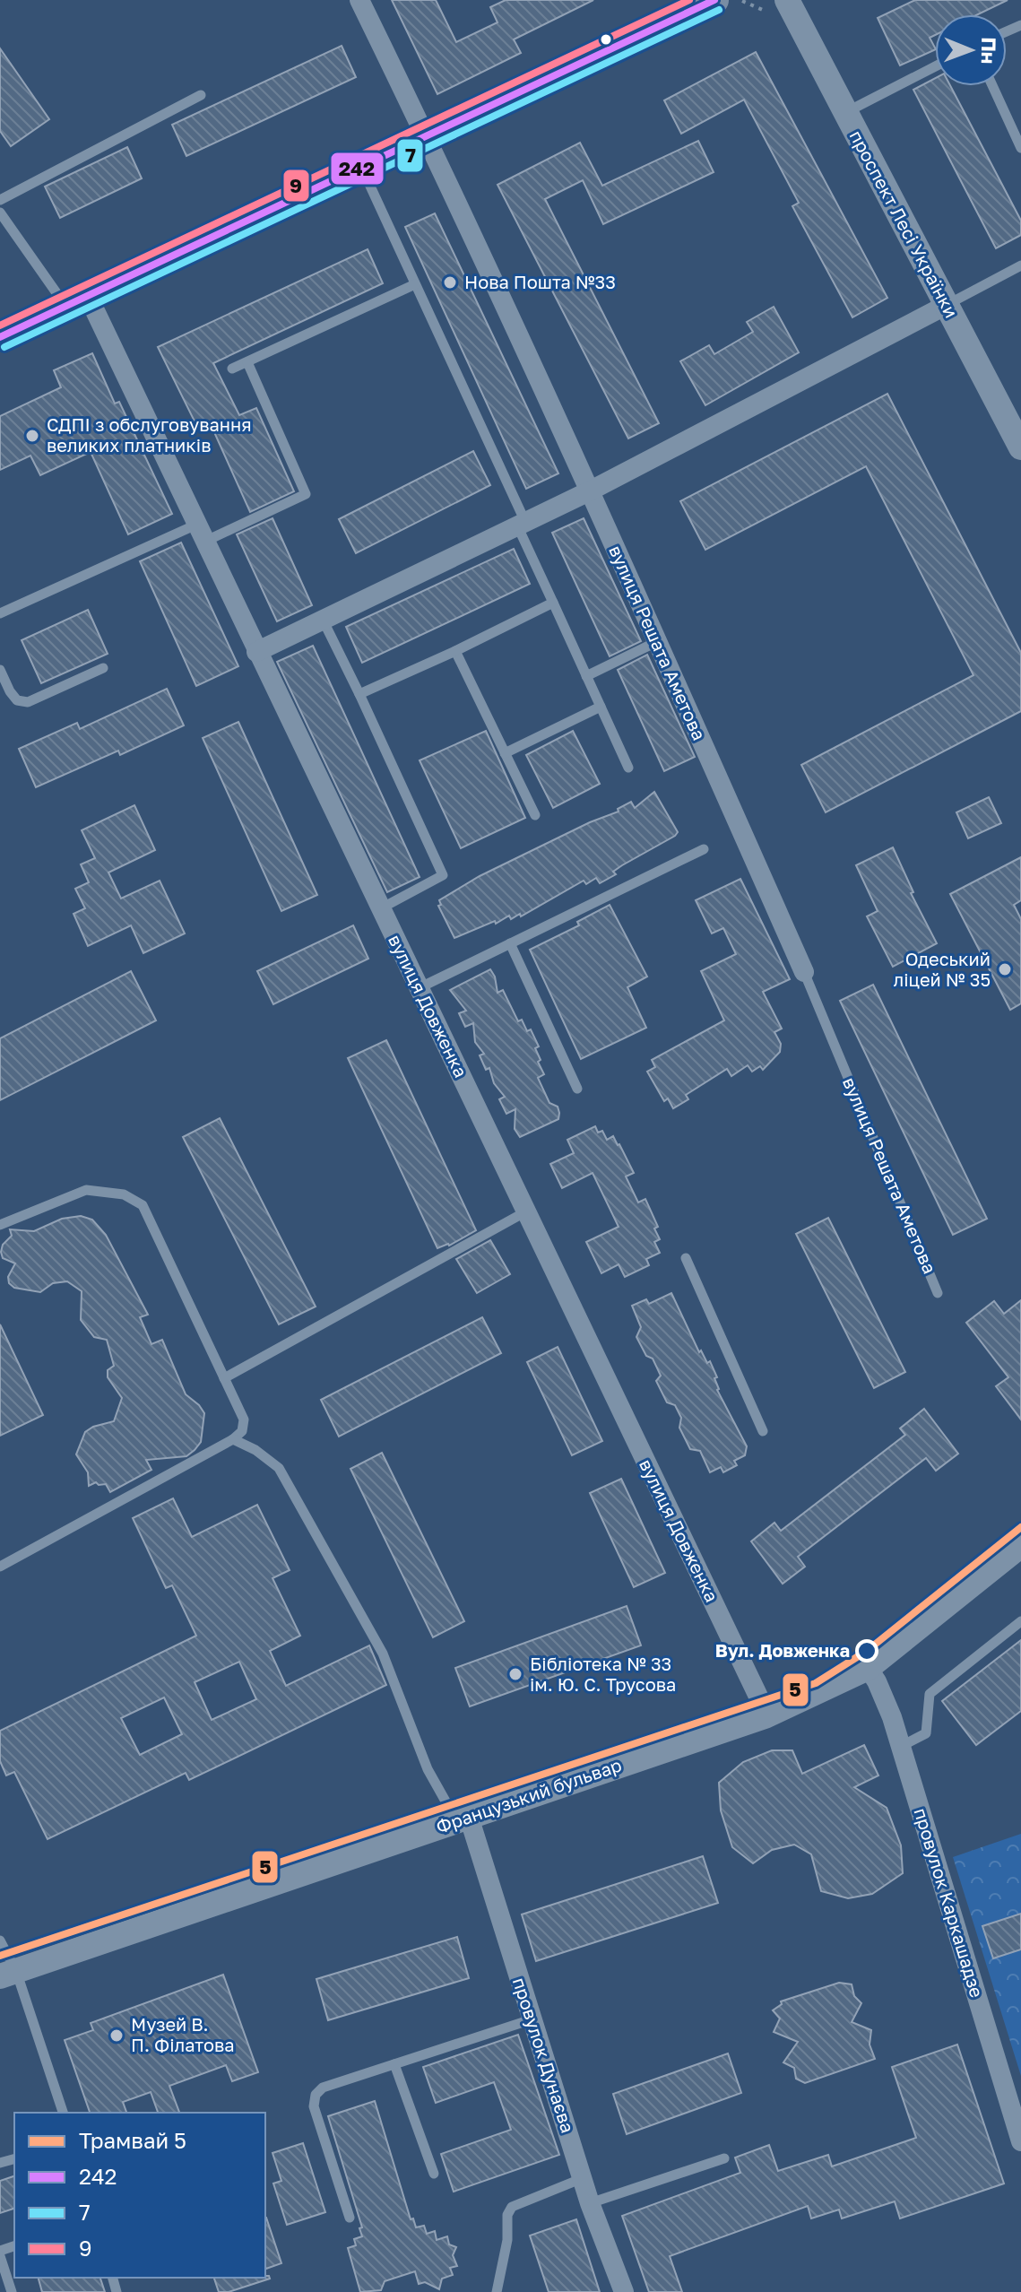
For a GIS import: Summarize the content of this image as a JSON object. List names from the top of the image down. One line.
{"streets":{"street":["проспект Лесі Українки","вулиця Решата Аметова","вулиця Довженка","Французький бульвар","провулок Каркашадзе","провулок Дунаєва"]},"crossings":[["вулиця Довженка","Французький бульвар"],["Французький бульвар","провулок Каркашадзе"],["Французький бульвар","провулок Дунаєва"]],"places":["Нова Пошта №33","СДПІ з обслуговування великих платників","Одеський ліцей № 35","Вул. Довженка","Бібліотека № 33 ім. Ю. С. Трусова","Музей В. П. Філатова"],"lines":["transit line 242","transit line 9","transit line 7","tram line 5"],"legend":["Трамвай 5","242","7","9"],"north":"right"}
